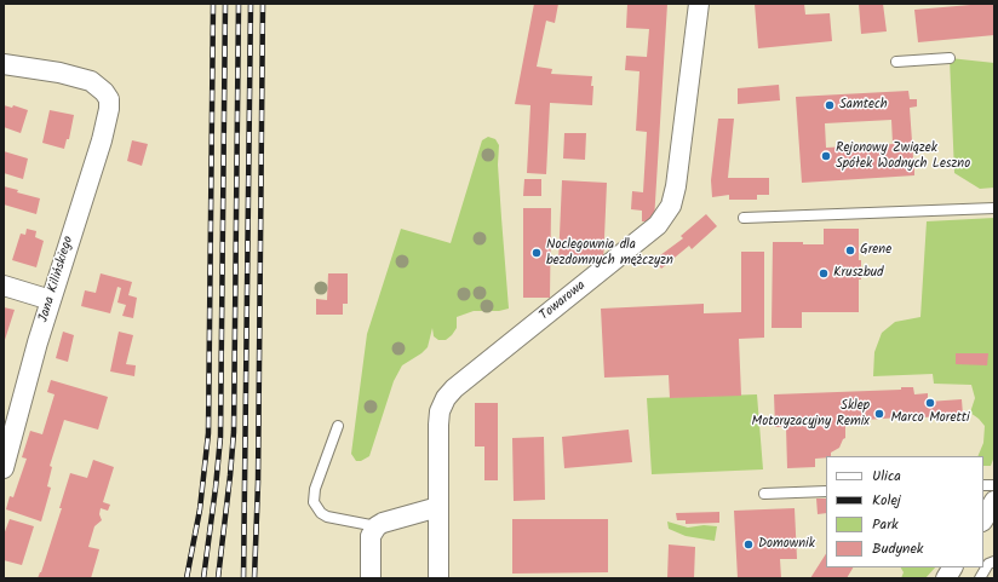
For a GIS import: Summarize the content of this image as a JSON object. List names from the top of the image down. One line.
{"streets":{"street":["Jana Kilińskiego","Towarowa"]},"places":["Samtech","Rejonowy Związek Spółek Wodnych Leszno","Grene","Noclegownia dla bezdomnych mężczyzn","Kruszbud","Marco Moretti","Sklep Motoryzacyjny Remix","Domownik"],"legend":["Ulica","Kolej","Park","Budynek"]}
